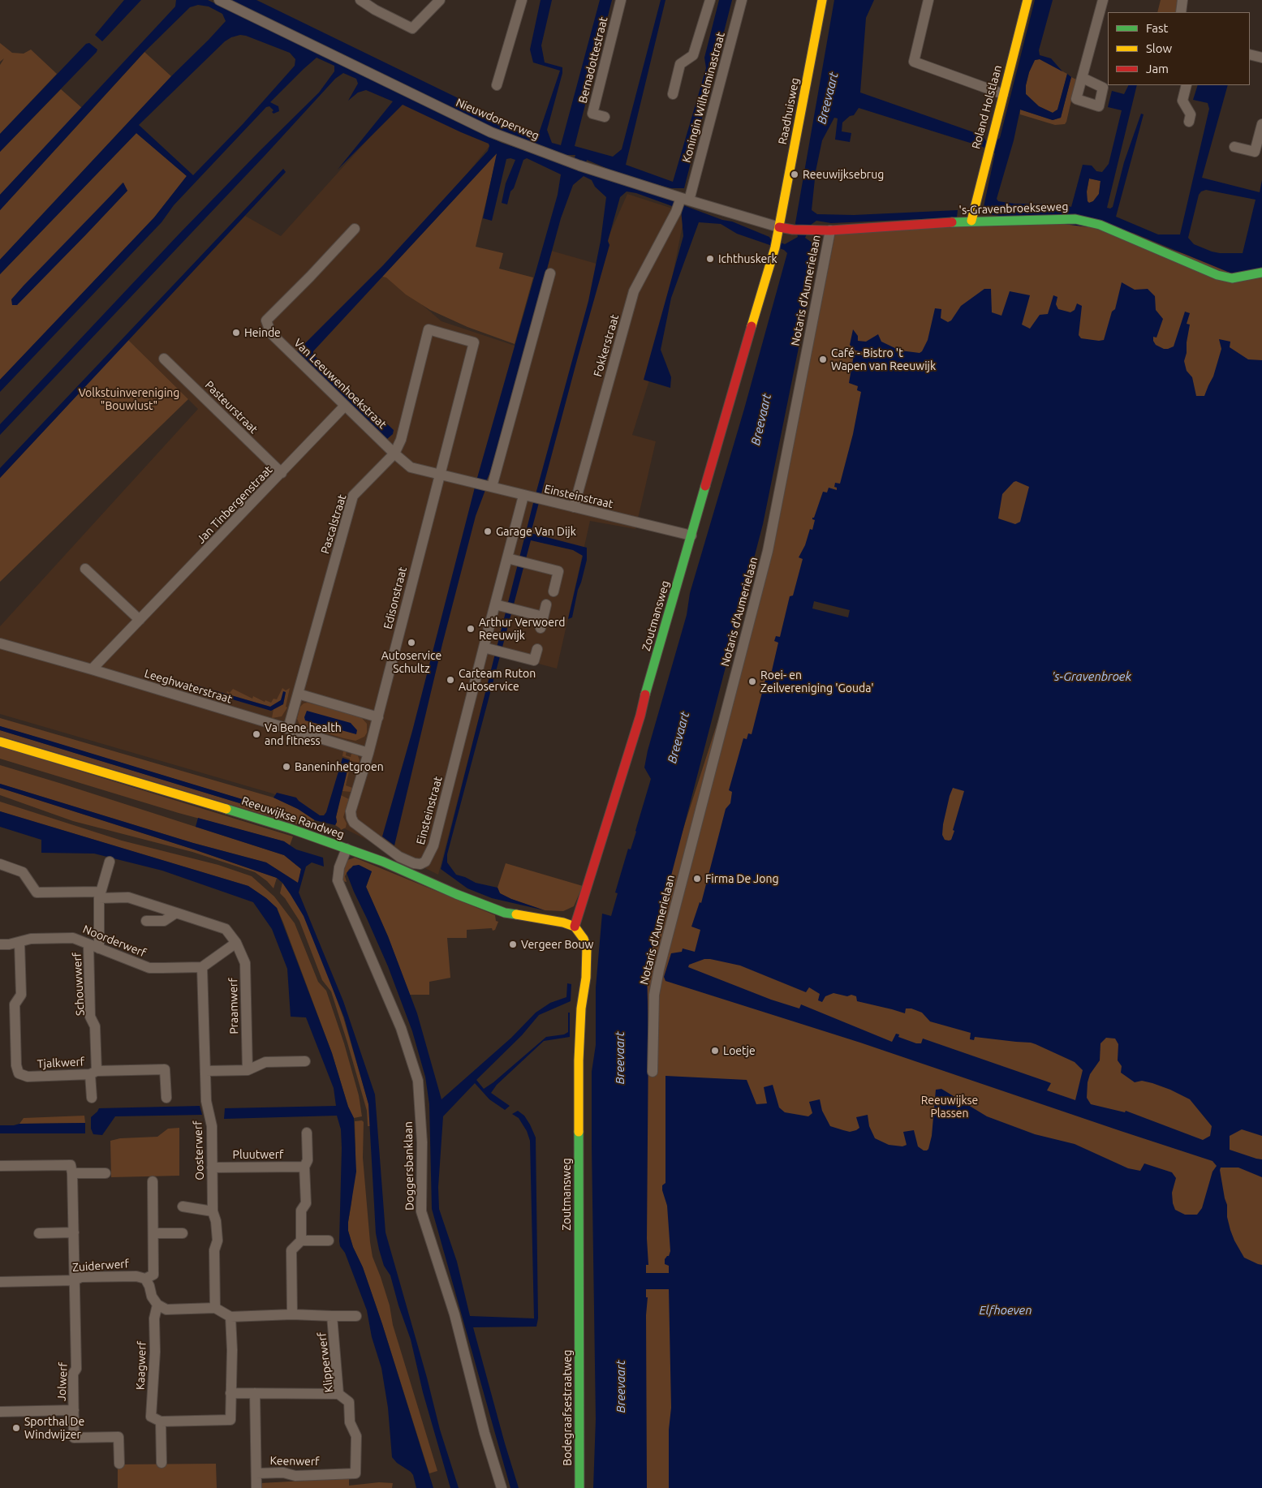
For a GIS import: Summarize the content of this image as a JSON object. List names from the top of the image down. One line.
{"streets":{"street":["Bernadottestraat","Koningin Wilhelminastraat","Roland Holstlaan","Raadhuisweg","Nieuwdorperweg","'s-Gravenbroekseweg","Notaris d'Aumerielaan","Fokkerstraat","Van Leeuwenhoekstraat","Pasteurstraat","Einsteinstraat","Jan Tinbergenstraat","Pascalstraat","Edisonstraat","Zoutmansweg","Leeghwaterstraat","Reeuwijkse Randweg","Noorderwerf","Schouwwerf","Praamwerf","Tjalkwerf","Oosterwerf","Pluutwerf","Doggersbanklaan","Zuiderwerf","Klipperwerf","Kaagwerf","Jolwerf","Bodegraafsestraatweg","Keenwerf"]},"crossings":[["Koningin Wilhelminastraat","Nieuwdorperweg"],["Koningin Wilhelminastraat","Fokkerstraat"],["Roland Holstlaan","'s-Gravenbroekseweg"],["Raadhuisweg","Nieuwdorperweg"],["Raadhuisweg","'s-Gravenbroekseweg"],["Raadhuisweg","Zoutmansweg"],["Nieuwdorperweg","'s-Gravenbroekseweg"],["Nieuwdorperweg","Fokkerstraat"],["Nieuwdorperweg","Zoutmansweg"],["'s-Gravenbroekseweg","Notaris d'Aumerielaan"],["'s-Gravenbroekseweg","Zoutmansweg"],["Fokkerstraat","Einsteinstraat"],["Van Leeuwenhoekstraat","Einsteinstraat"],["Van Leeuwenhoekstraat","Jan Tinbergenstraat"],["Van Leeuwenhoekstraat","Pascalstraat"],["Van Leeuwenhoekstraat","Edisonstraat"],["Pasteurstraat","Jan Tinbergenstraat"],["Einsteinstraat","Edisonstraat"],["Einsteinstraat","Zoutmansweg"],["Jan Tinbergenstraat","Leeghwaterstraat"],["Pascalstraat","Edisonstraat"],["Pascalstraat","Leeghwaterstraat"],["Edisonstraat","Leeghwaterstraat"],["Zoutmansweg","Reeuwijkse Randweg"],["Zoutmansweg","Bodegraafsestraatweg"],["Reeuwijkse Randweg","Doggersbanklaan"],["Noorderwerf","Schouwwerf"],["Noorderwerf","Tjalkwerf"],["Noorderwerf","Oosterwerf"],["Schouwwerf","Tjalkwerf"],["Oosterwerf","Pluutwerf"],["Zuiderwerf","Jolwerf"],["Klipperwerf","Keenwerf"]],"water":["Breevaart","'s-Gravenbroek","Elfhoeven"],"parks":["Volkstuinvereniging \"Bouwlust\"","Reeuwijkse Plassen"],"places":["Reeuwijksebrug","Ichthuskerk","Heinde","Café - Bistro 't Wapen van Reeuwijk","Garage Van Dijk","Arthur Verwoerd Reeuwijk","Autoservice Schultz","Carteam Ruton Autoservice","Roei- en Zeilvereniging 'Gouda'","Va Bene health and fitness","Baneninhetgroen","Firma De Jong","Vergeer Bouw","Loetje","Sporthal De Windwijzer"],"legend":["Fast","Slow","Jam"]}
